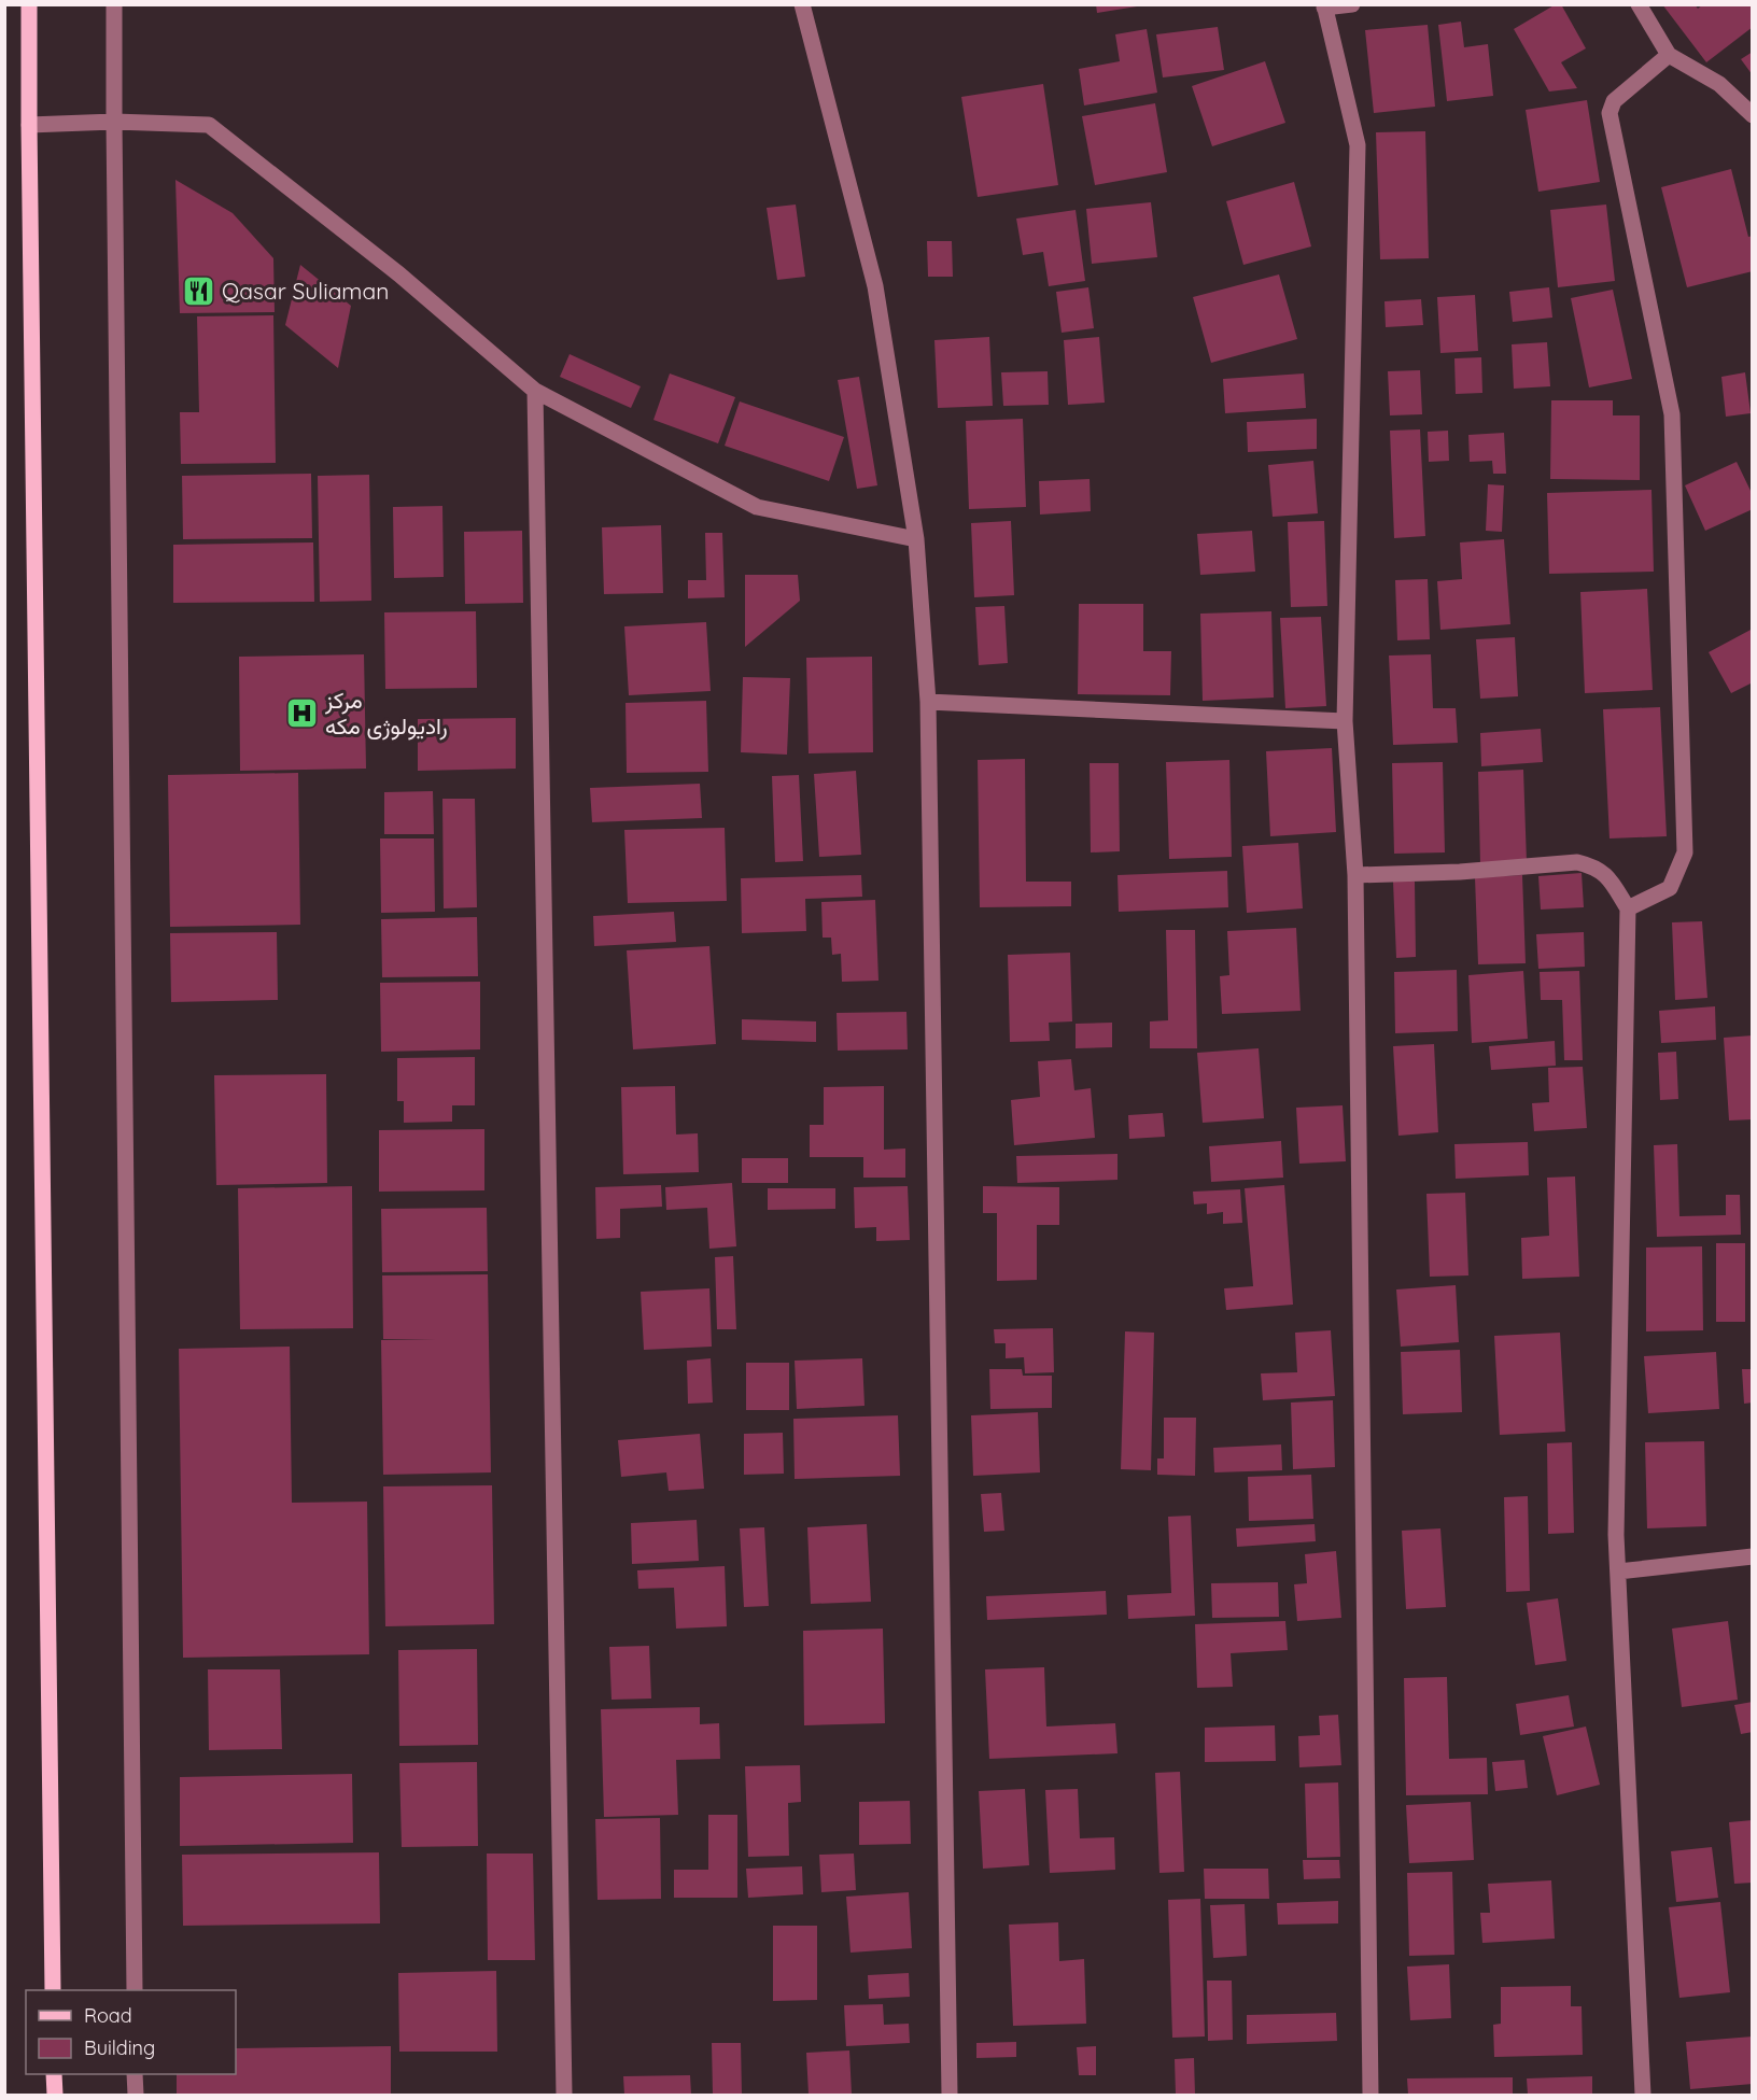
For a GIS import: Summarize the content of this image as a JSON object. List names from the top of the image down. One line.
{"places":{"restaurant":["Qasar Suliaman"],"hospital":["مرکز رادیولوژی مکه"]},"legend":["Road","Building"]}
